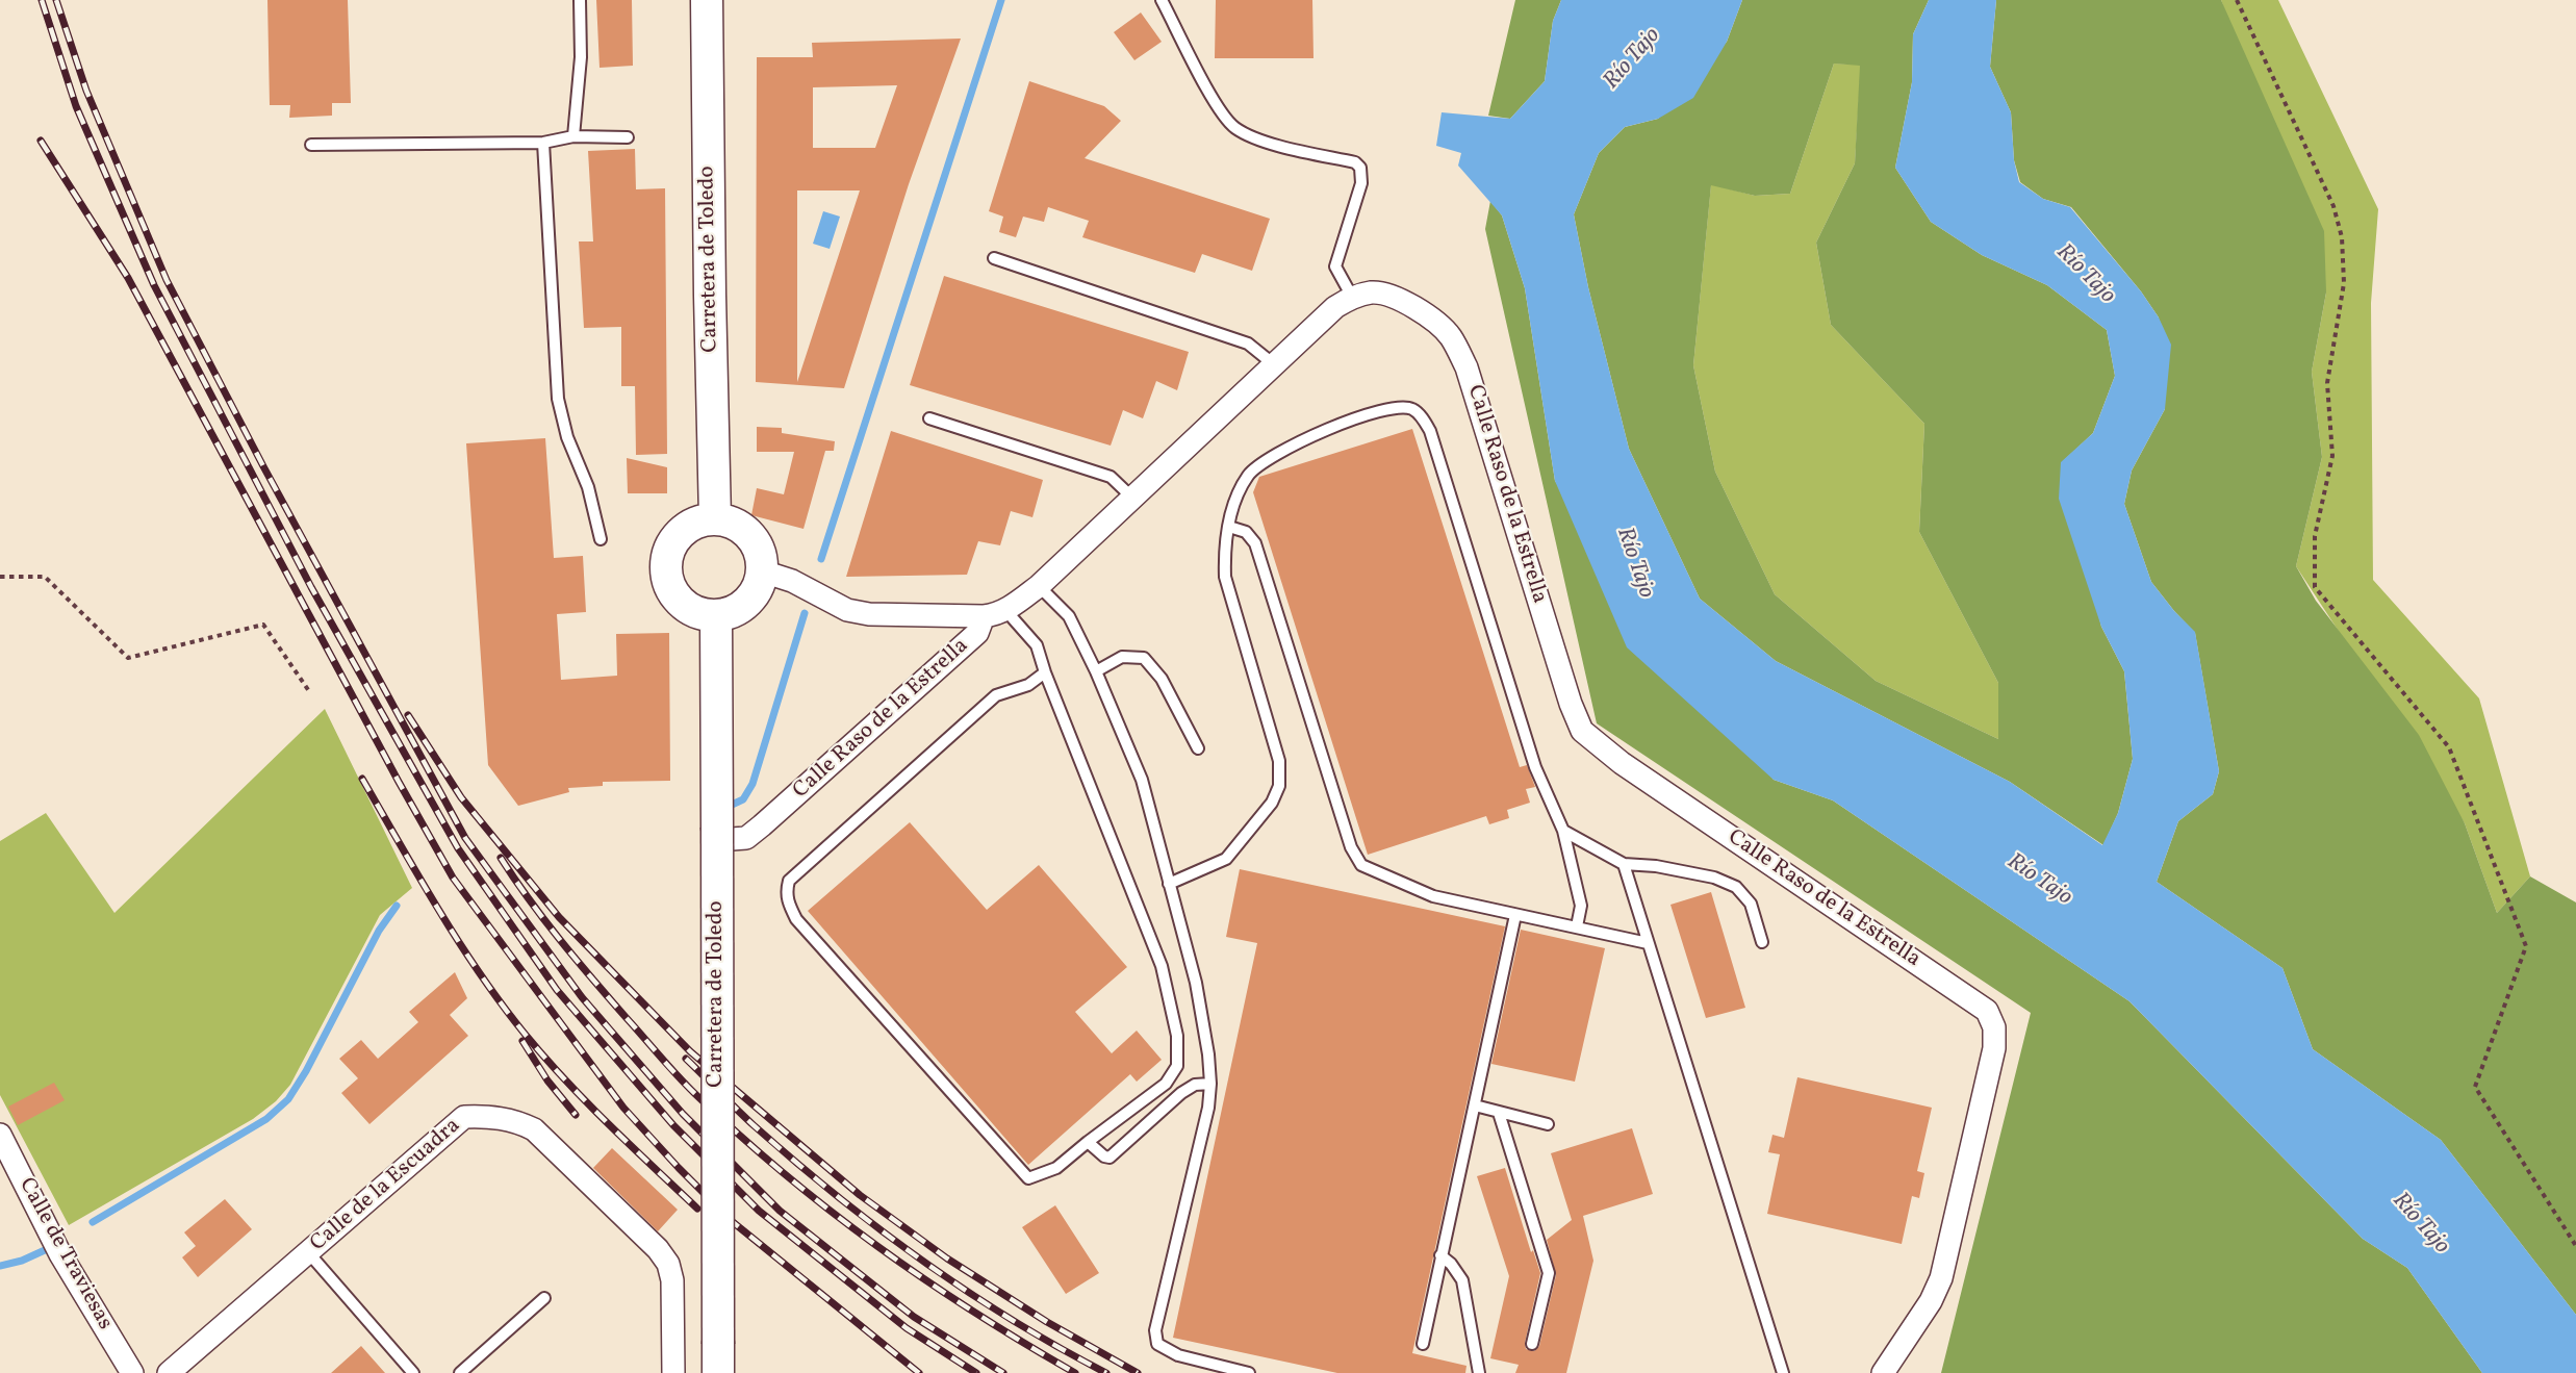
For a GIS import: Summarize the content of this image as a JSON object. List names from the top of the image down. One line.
{"streets":{"street":["Carretera de Toledo","Calle Raso de la Estrella","Calle de la Escuadra","Calle de Traviesas"]},"crossings":[["Carretera de Toledo","Calle Raso de la Estrella"]],"water":["Río Tajo"]}
